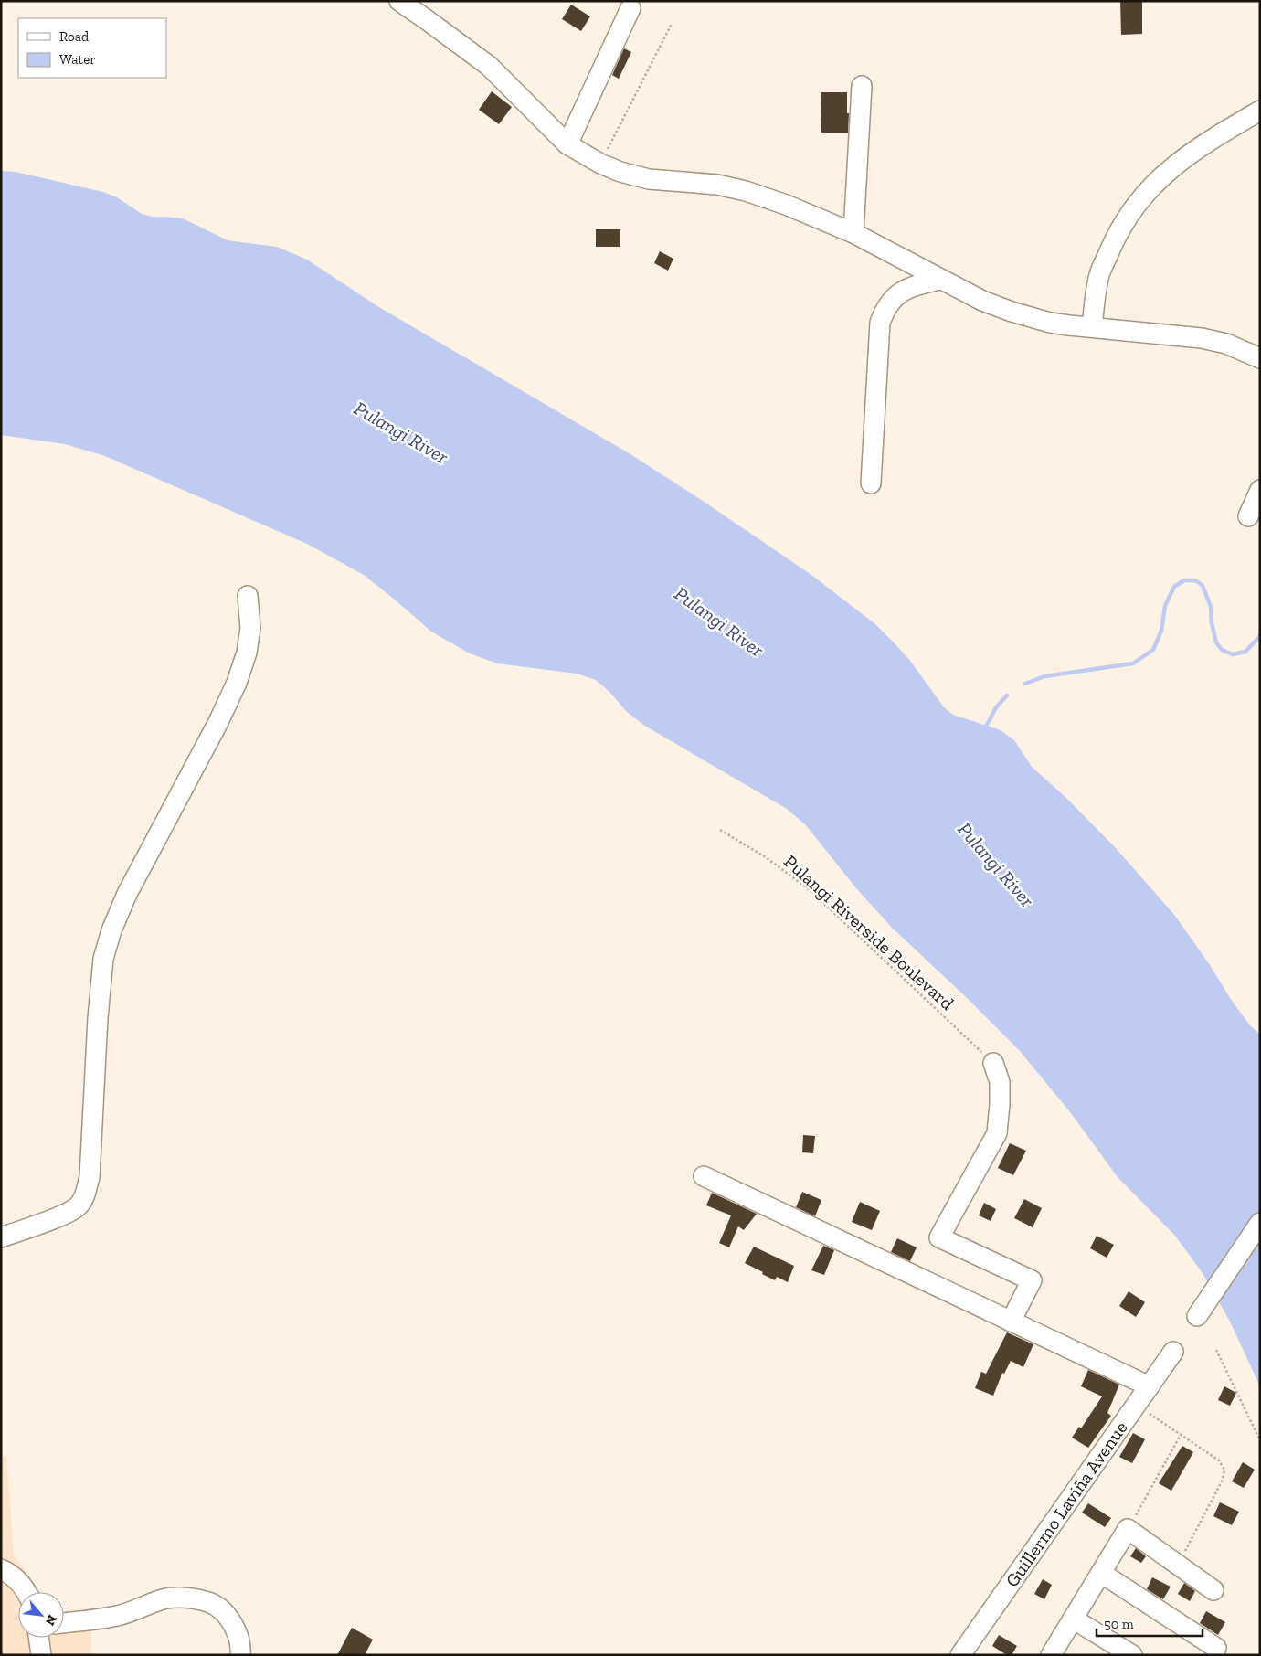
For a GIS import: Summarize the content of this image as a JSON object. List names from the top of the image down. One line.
{"streets":{"street":["Guillermo Laviña Avenue"],"path":["Pulangi Riverside Boulevard"]},"water":["Pulangi River"],"legend":["Road","Water"],"scale_bar":"50 m","north":"bottom right"}
